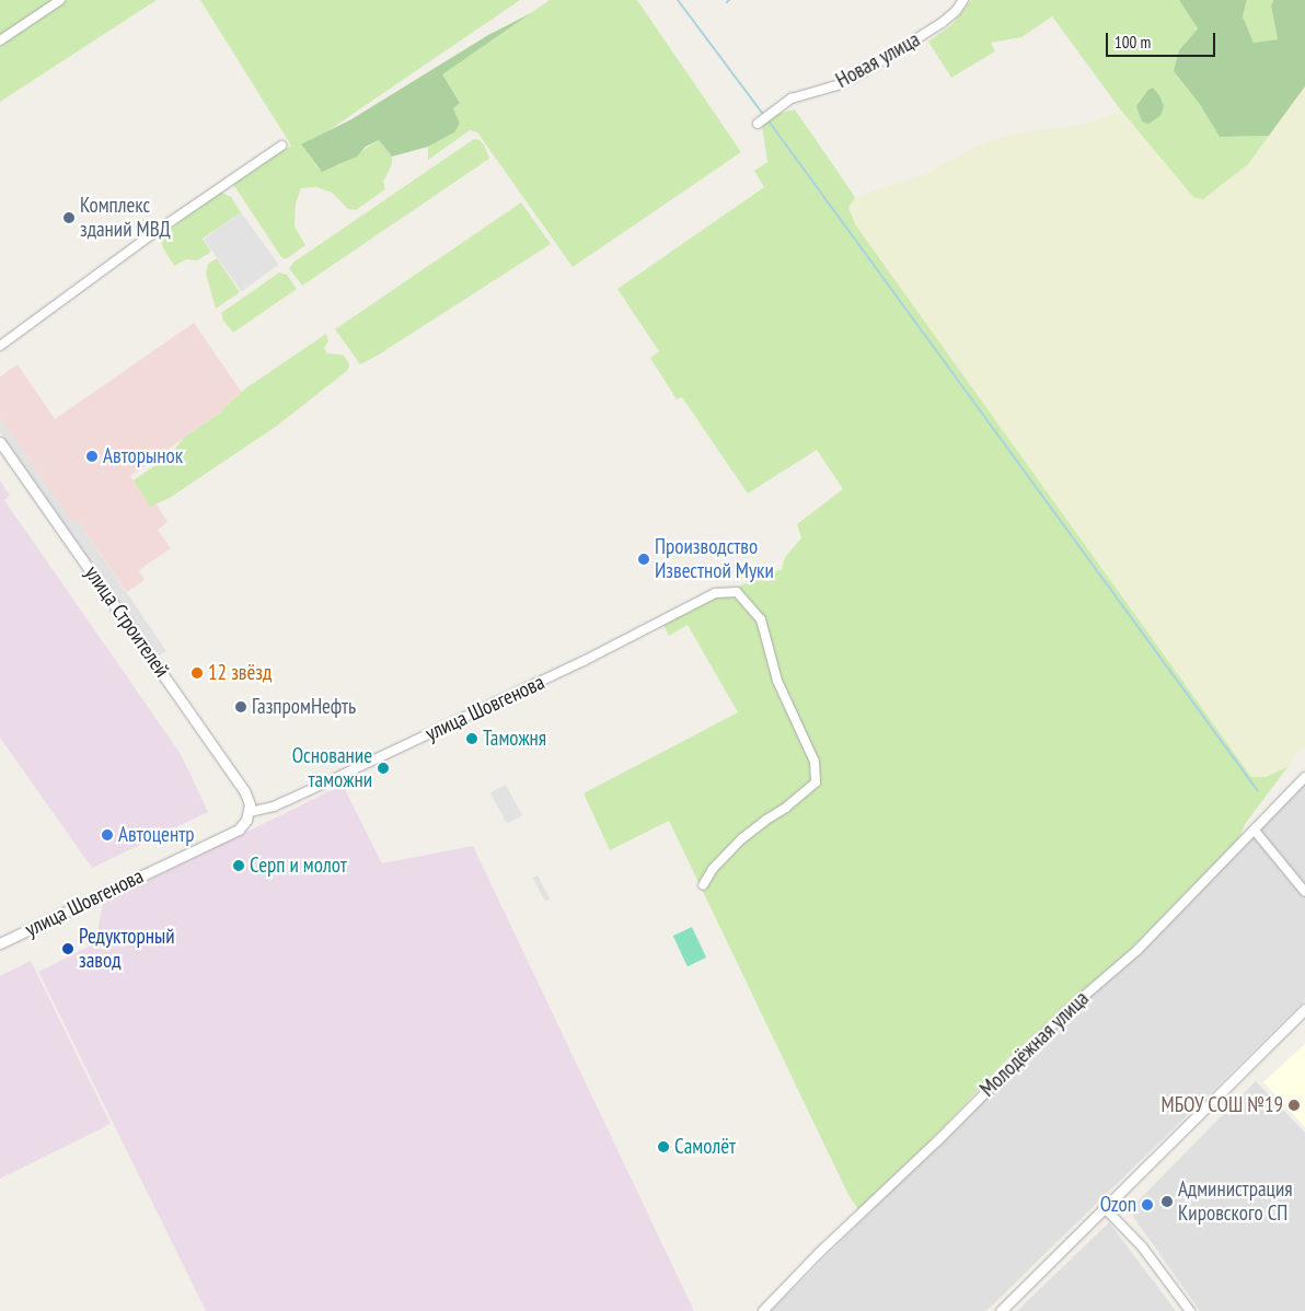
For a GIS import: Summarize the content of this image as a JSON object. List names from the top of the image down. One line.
{"streets":{"street":["Новая улица","улица Строителей","улица Шовгенова","Молодёжная улица"]},"crossings":[["улица Строителей","улица Шовгенова"]],"places":["Комплекс зданий МВД","Авторынок","Производство Известной Муки","12 звёзд","ГазпромНефть","Таможня","Основание таможни","Автоцентр","Серп и молот","Редукторный завод","МБОУ СОШ №19","Самолёт","Администрация Кировского СП","Ozon"],"scale_bar":"100 m"}
